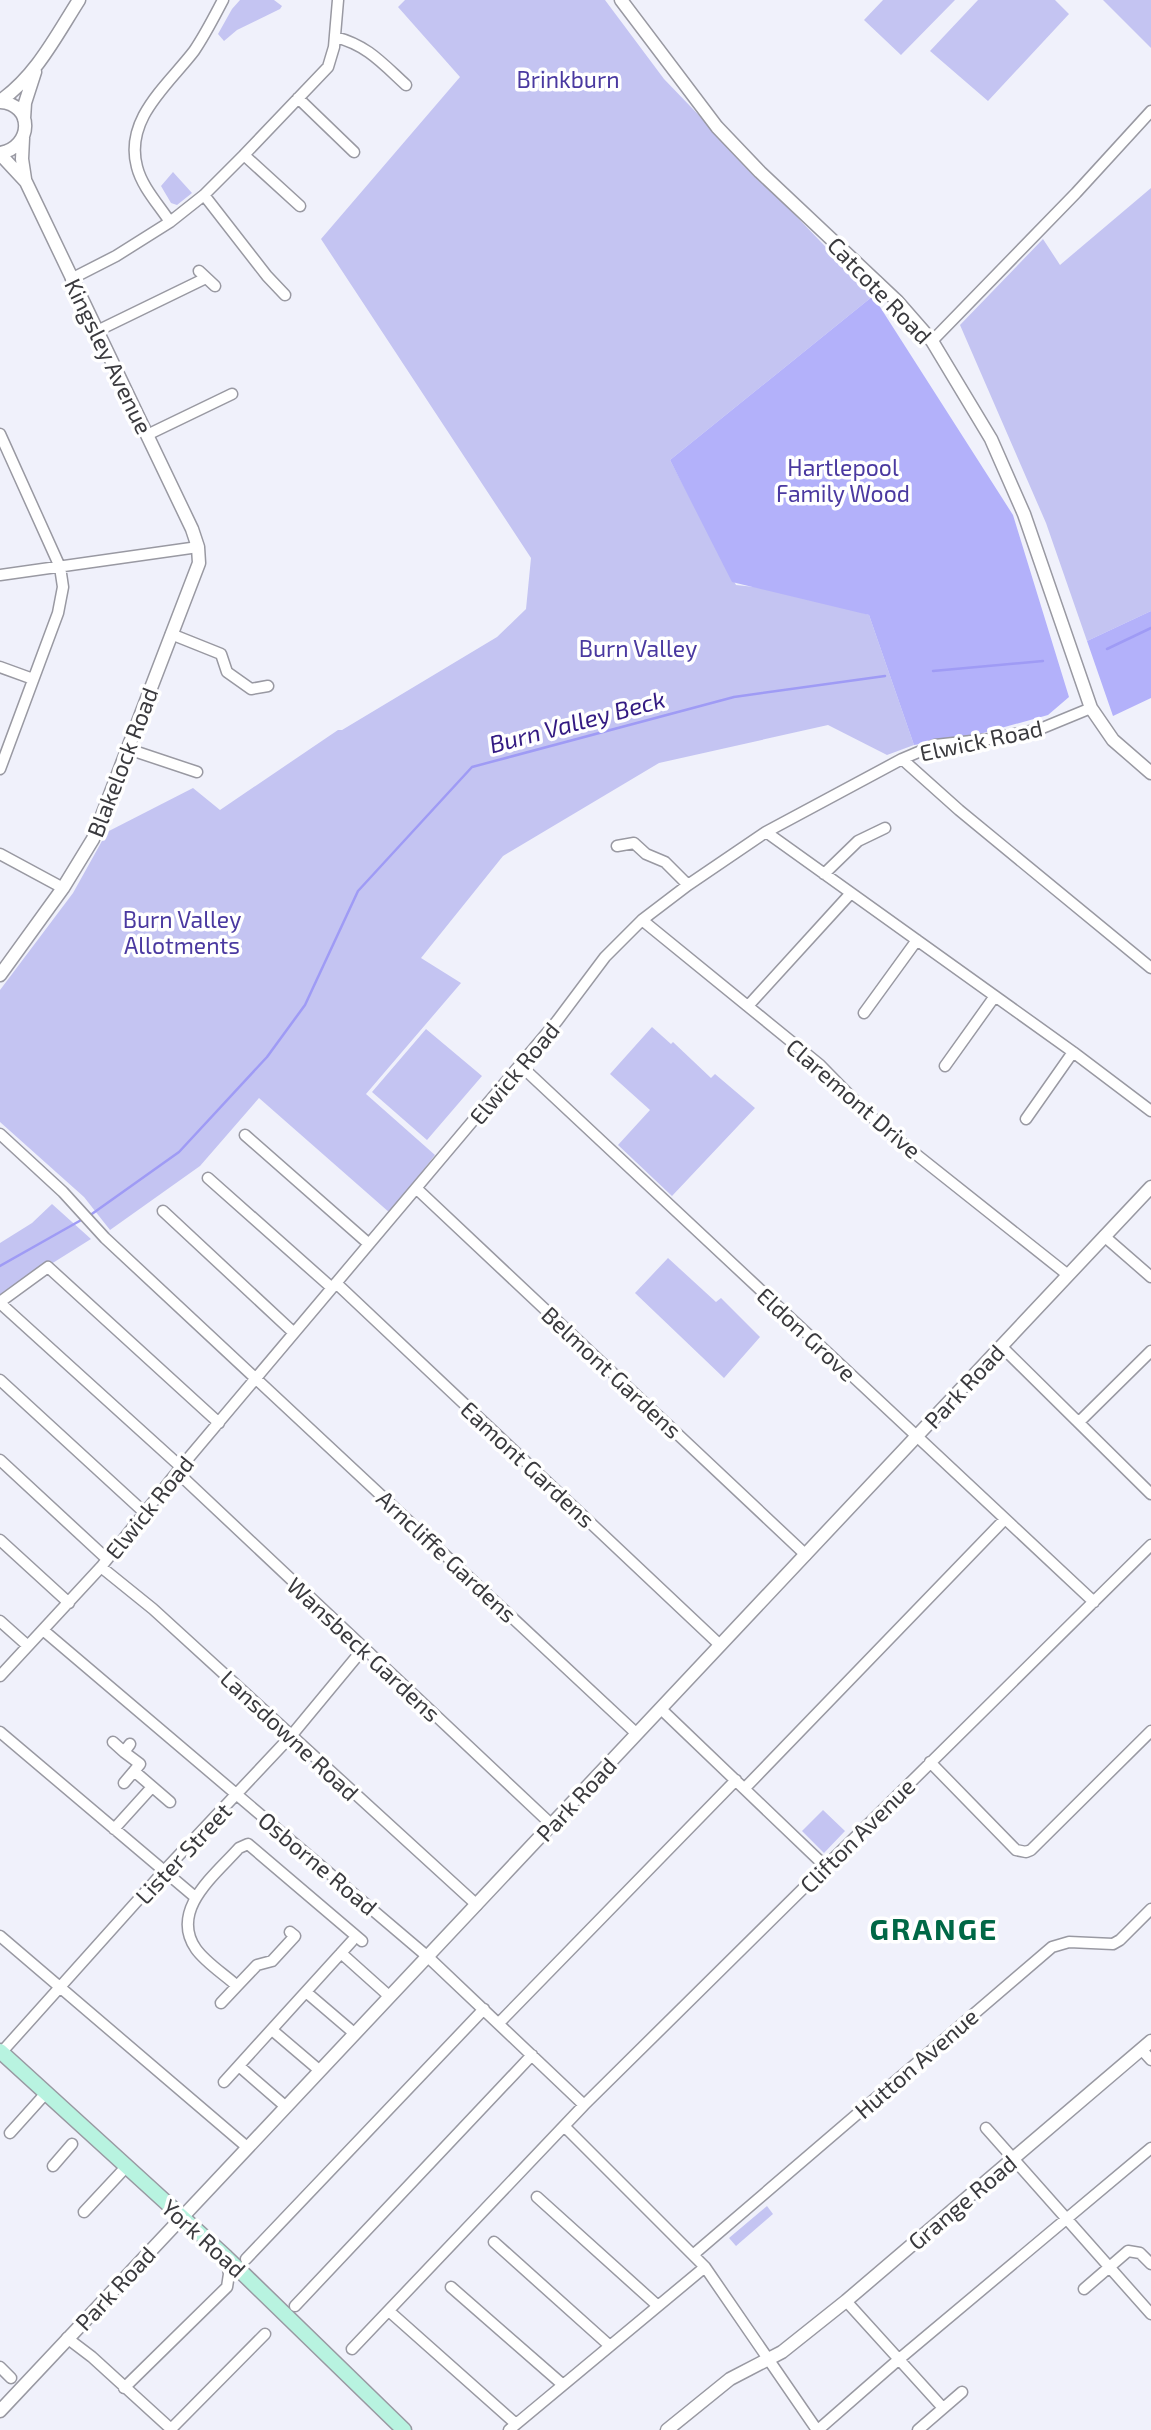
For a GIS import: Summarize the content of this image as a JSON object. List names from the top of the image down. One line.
{"streets":{"main road":["York Road"],"street":["Catcote Road","Kingsley Avenue","Elwick Road","Blakelock Road","Claremont Drive","Eldon Grove","Belmont Gardens","Park Road","Eamont Gardens","Arncliffe Gardens","Wansbeck Gardens","Lansdowne Road","Clifton Avenue","Lister Street","Osborne Road","Hutton Avenue","Grange Road"]},"crossings":[["Catcote Road","Elwick Road"],["Kingsley Avenue","Blakelock Road"],["Elwick Road","Claremont Drive"],["Elwick Road","Eldon Grove"],["Elwick Road","Belmont Gardens"],["Elwick Road","Eamont Gardens"],["Elwick Road","Arncliffe Gardens"],["Elwick Road","Wansbeck Gardens"],["Elwick Road","Lansdowne Road"],["Elwick Road","Osborne Road"],["Claremont Drive","Park Road"],["Eldon Grove","Park Road"],["Eldon Grove","Clifton Avenue"],["Belmont Gardens","Park Road"],["Park Road","Eamont Gardens"],["Park Road","Arncliffe Gardens"],["Park Road","Wansbeck Gardens"],["Park Road","Lansdowne Road"],["Park Road","Osborne Road"],["Park Road","York Road"],["Wansbeck Gardens","Lister Street"],["Lansdowne Road","Lister Street"],["Clifton Avenue","Osborne Road"],["Lister Street","Osborne Road"],["Lister Street","York Road"]],"districts":["GRANGE"],"water":["Burn Valley Beck"],"parks":["Brinkburn","Hartlepool Family Wood","Burn Valley","Burn Valley Allotments"]}
